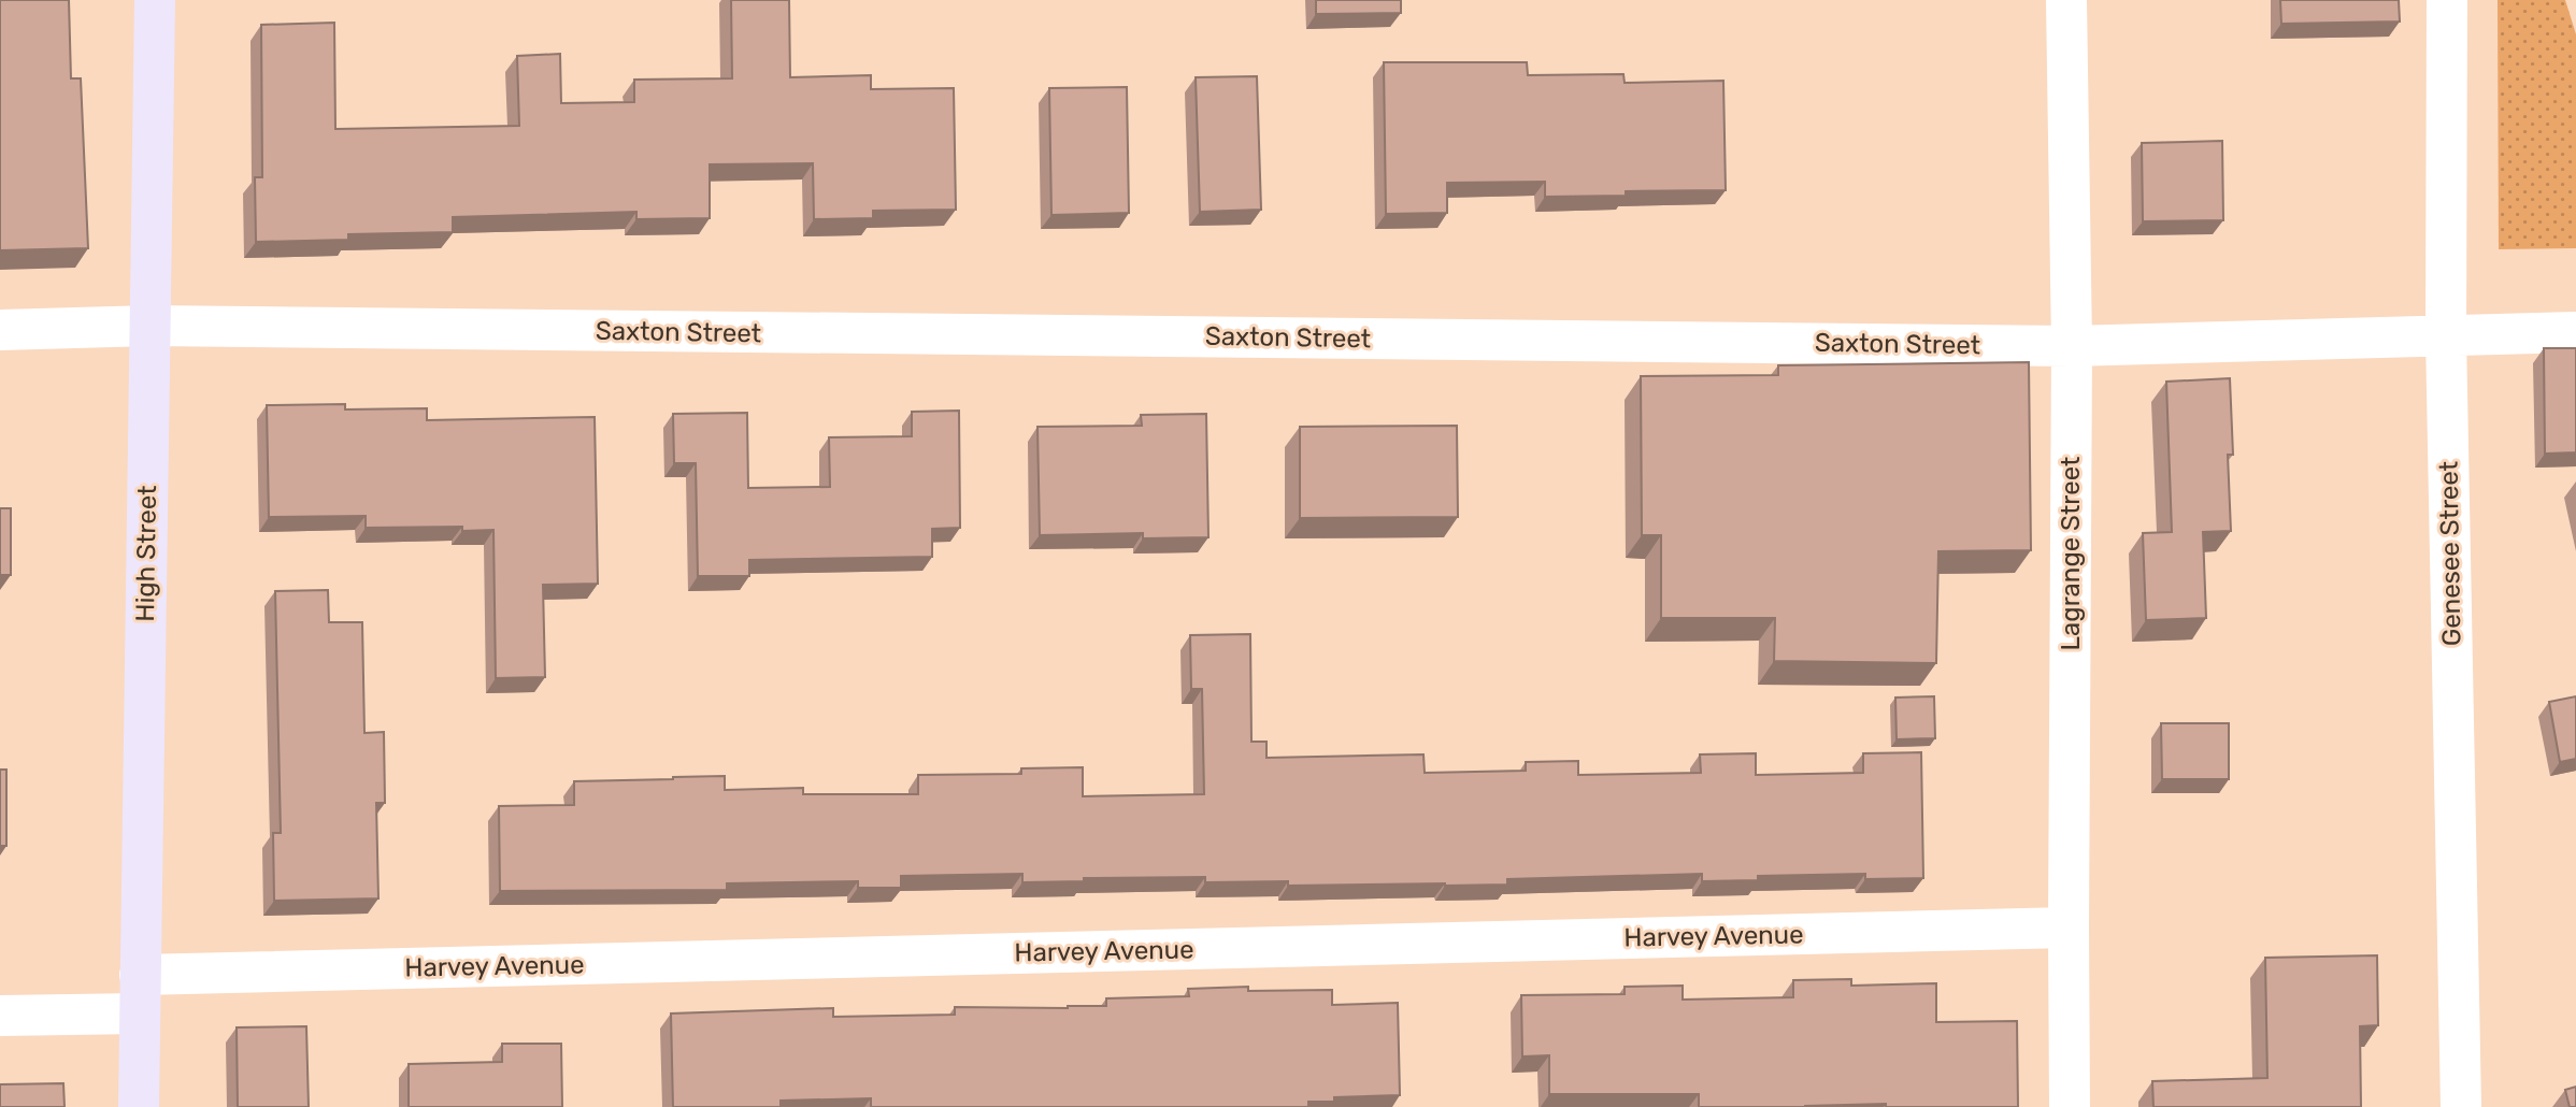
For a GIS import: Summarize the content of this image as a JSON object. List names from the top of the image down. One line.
{"streets":{"main road":["High Street"],"street":["Saxton Street","Lagrange Street","Genesee Street","Harvey Avenue"]},"crossings":[["Saxton Street","High Street"],["Saxton Street","Lagrange Street"],["Saxton Street","Genesee Street"],["High Street","Harvey Avenue"],["Lagrange Street","Harvey Avenue"]]}
